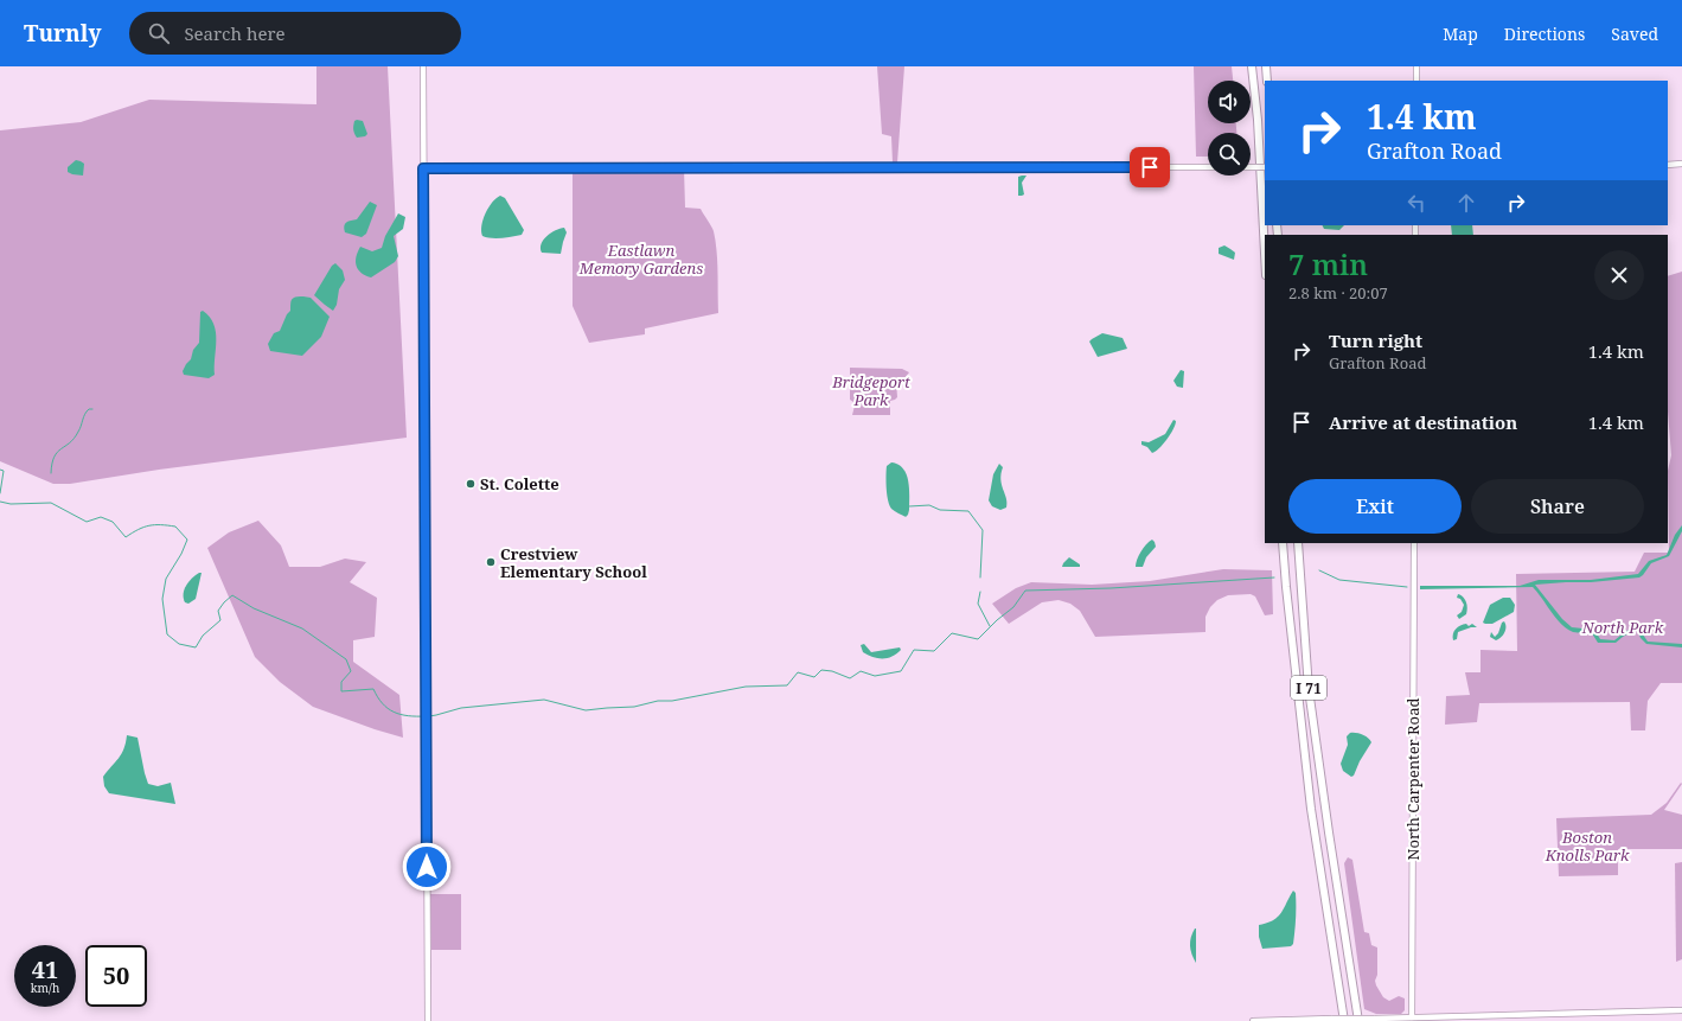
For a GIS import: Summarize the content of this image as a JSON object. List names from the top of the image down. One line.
{"streets":{"highway":["I 71"],"street":["North Carpenter Road"]},"parks":["Eastlawn Memory Gardens","Bridgeport Park","North Park","Boston Knolls Park"],"places":["St. Colette","Crestview Elementary School"],"page":{"header":"Turnly","search":"Search here","nav":["Map","Directions","Saved"],"turn":["1.4 km","Grafton Road"],"heading":["7 min","2.8 km · 20:07"],"list":[{"name":"Turn right","note":"Grafton Road","value":"1.4 km"},{"name":"Arrive at destination","value":"1.4 km"}],"buttons":["Exit","Share"],"speed":"41 km/h","limit":"50"}}
